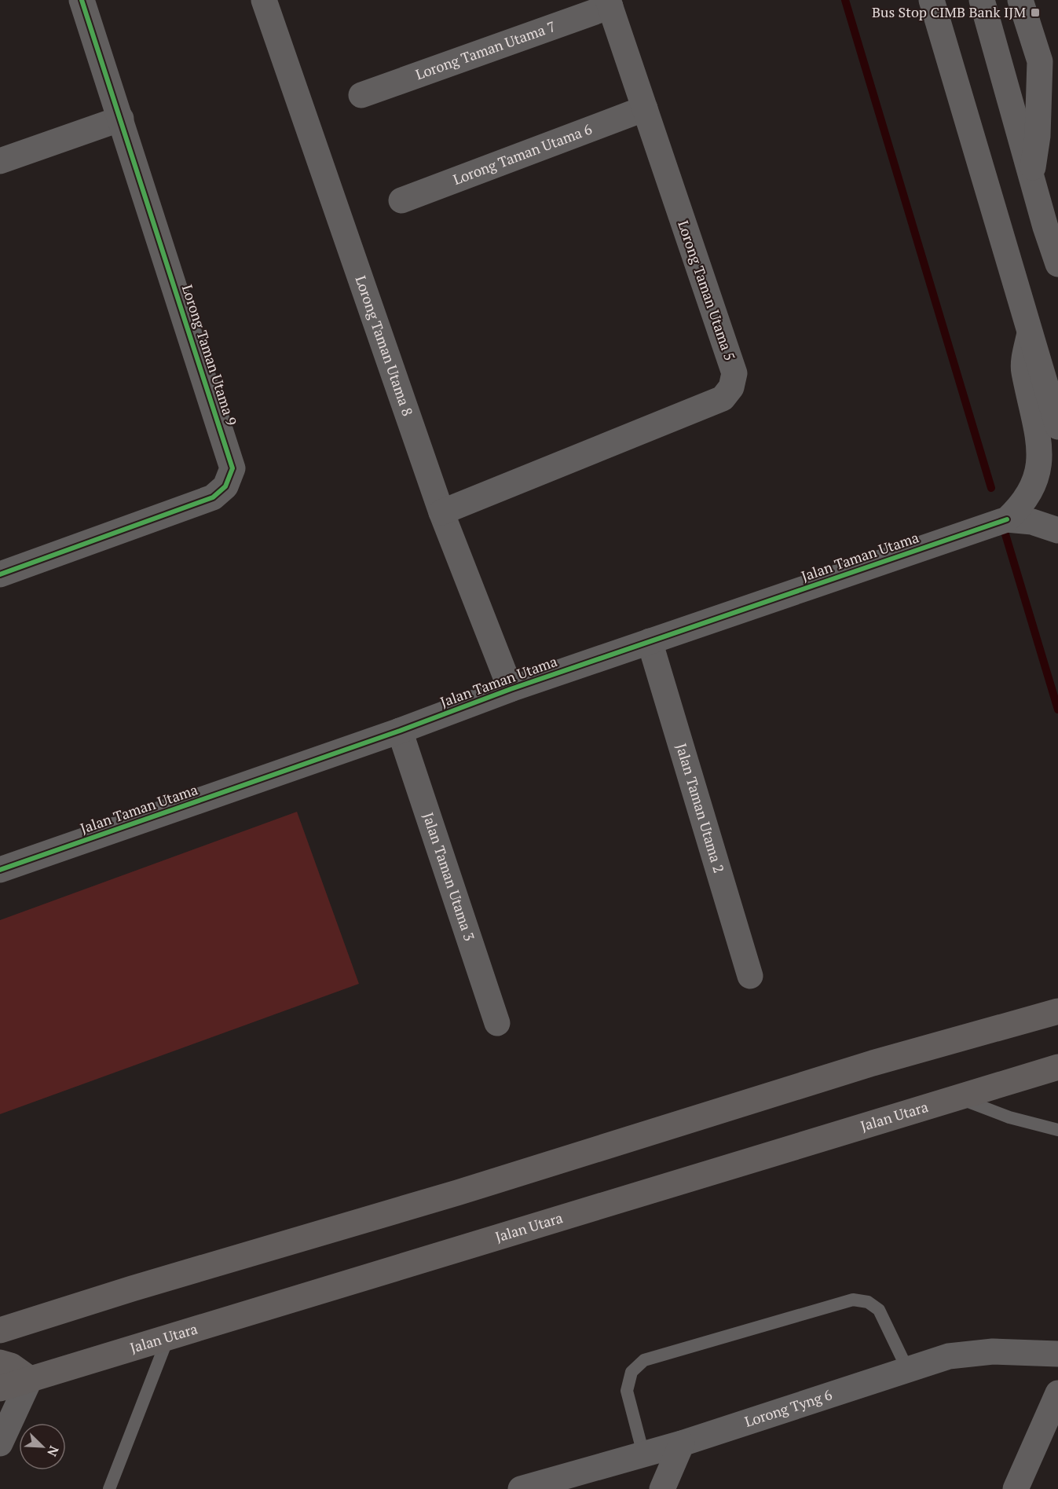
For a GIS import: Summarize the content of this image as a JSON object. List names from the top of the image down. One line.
{"streets":{"highway":["Jalan Utara"],"street":["Lorong Taman Utama 7","Lorong Taman Utama 6","Lorong Taman Utama 5","Lorong Taman Utama 8","Lorong Taman Utama 9","Jalan Taman Utama","Jalan Taman Utama 2","Jalan Taman Utama 3","Lorong Tyng 6"]},"crossings":[["Lorong Taman Utama 7","Lorong Taman Utama 5"],["Lorong Taman Utama 6","Lorong Taman Utama 5"],["Lorong Taman Utama 5","Lorong Taman Utama 8"],["Lorong Taman Utama 8","Jalan Taman Utama"],["Jalan Taman Utama","Jalan Taman Utama 2"],["Jalan Taman Utama","Jalan Taman Utama 3"]],"places":{"transit":["Bus Stop CIMB Bank IJM"]},"north":"bottom right"}
